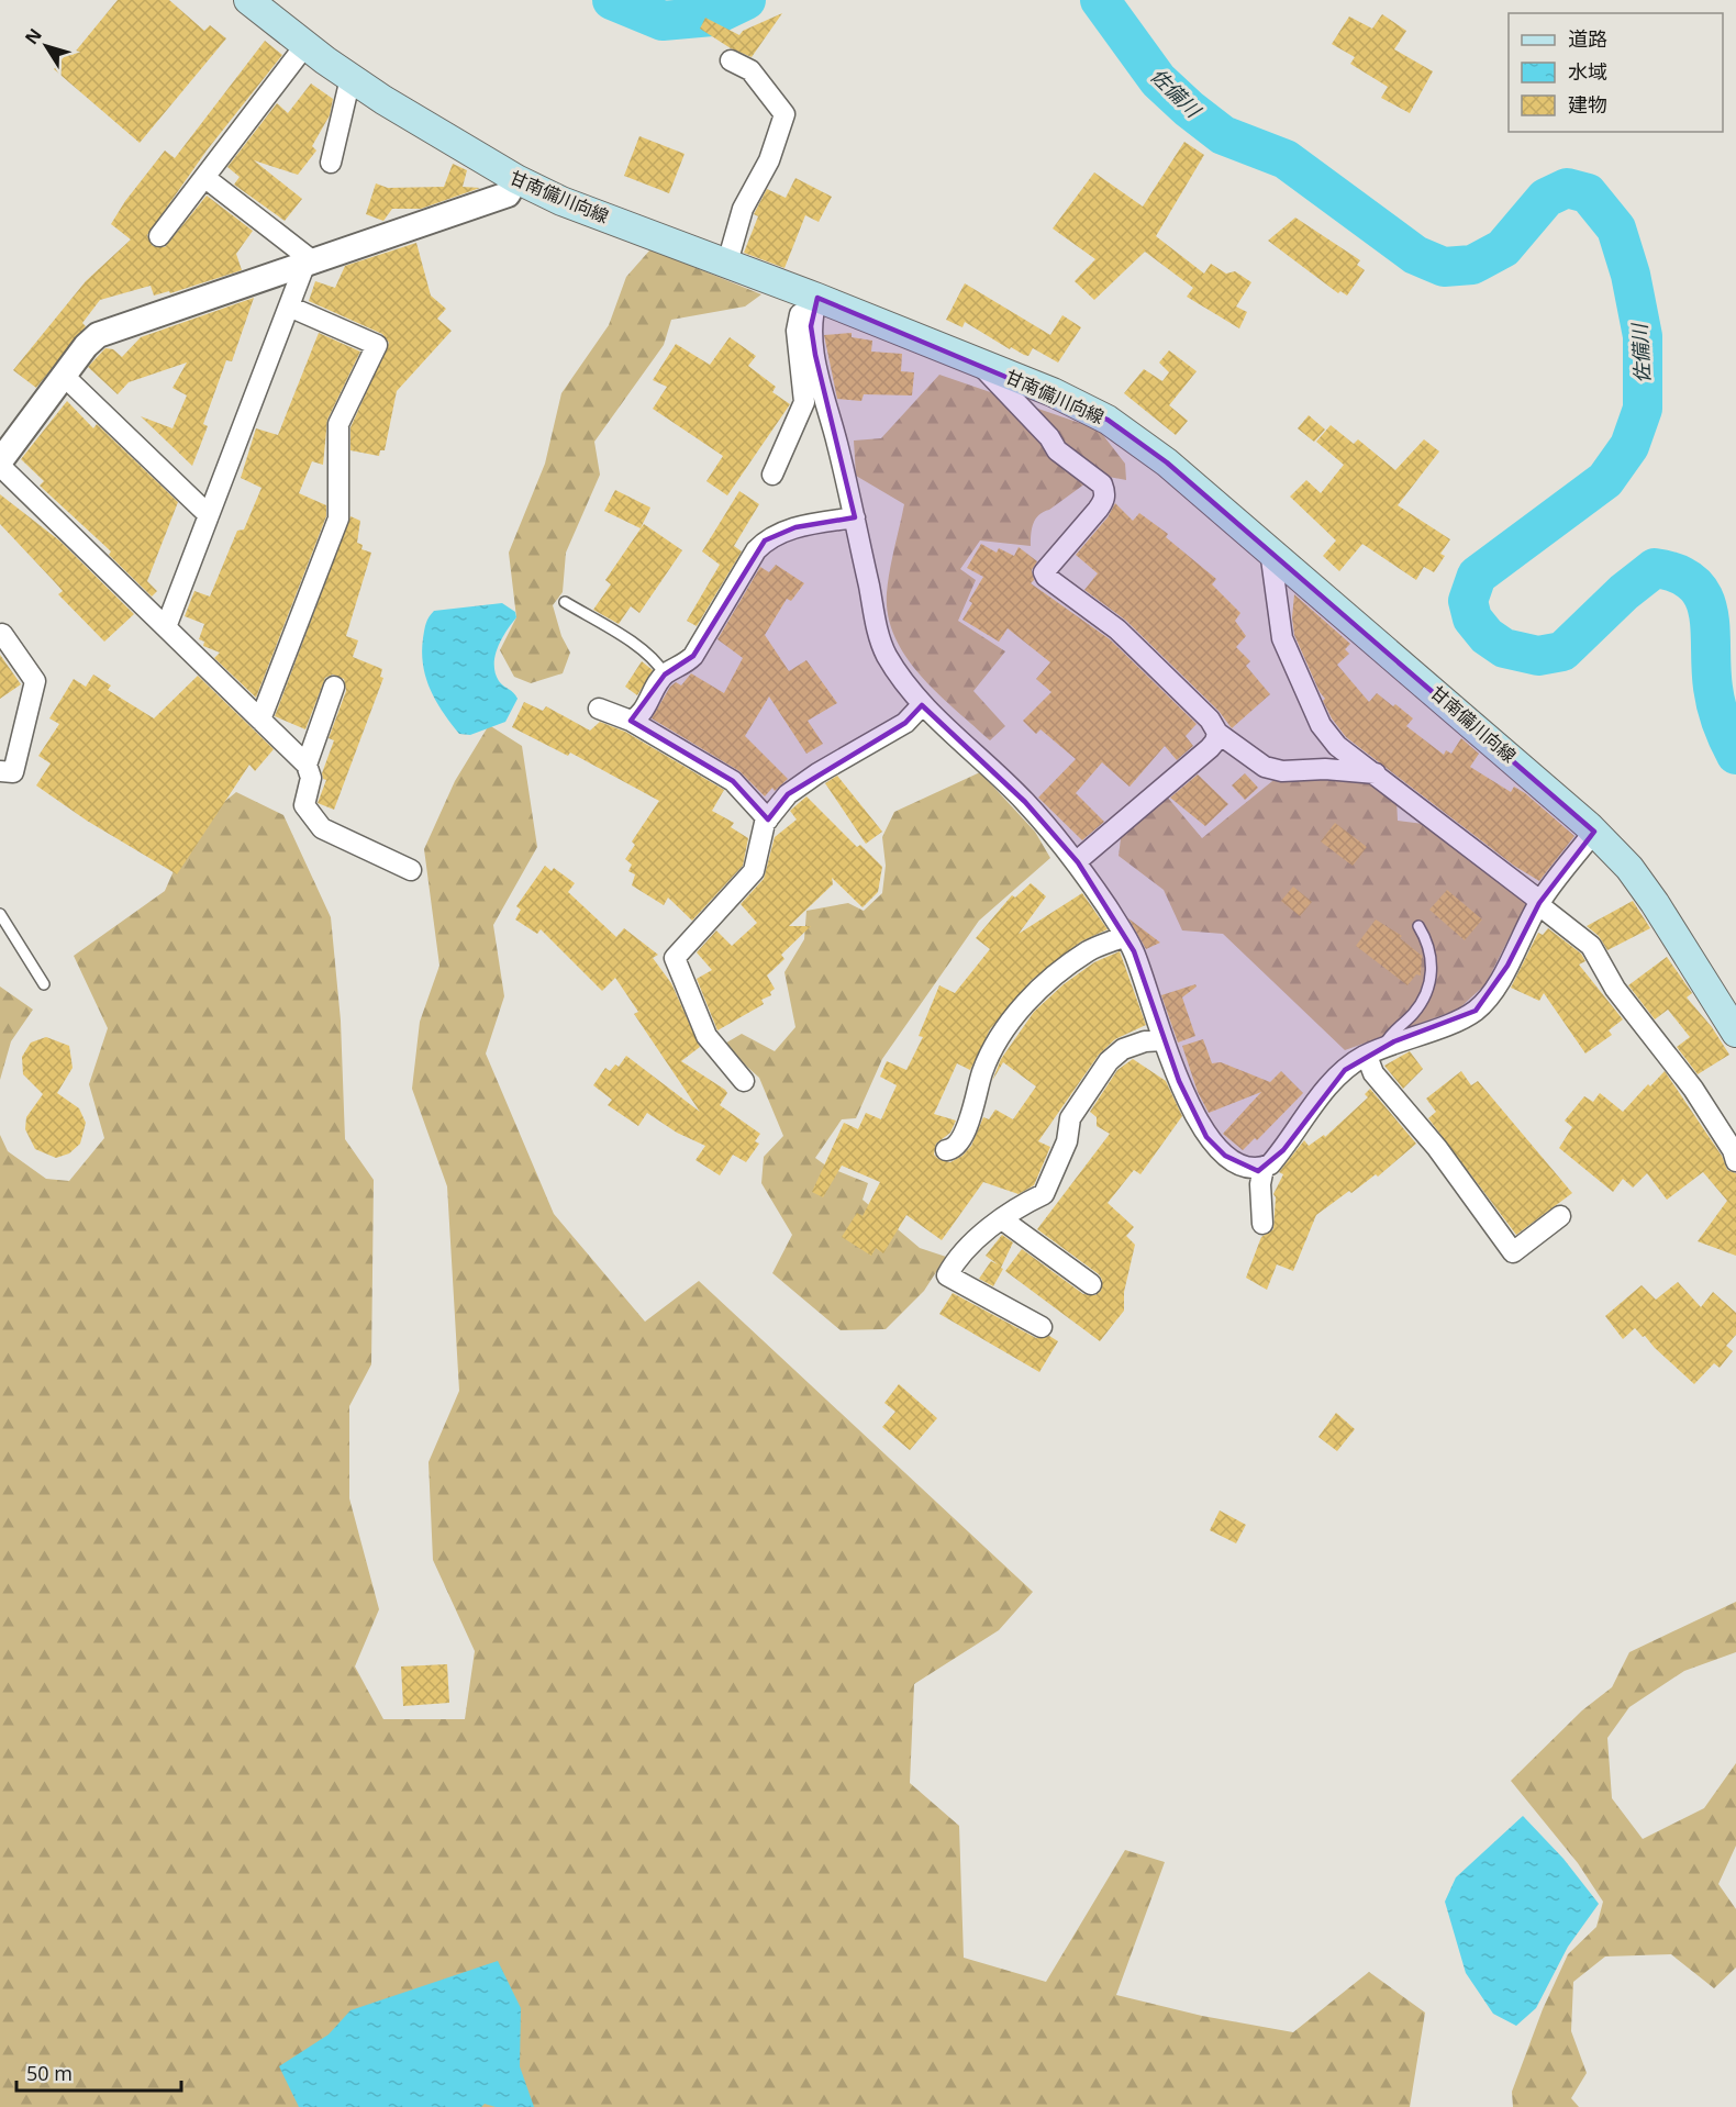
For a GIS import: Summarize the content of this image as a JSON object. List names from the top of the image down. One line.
{"streets":{"main road":["甘南備川向線"]},"water":["佐備川"],"legend":["道路","水域","建物"],"scale_bar":"50 m","north":"top left"}
